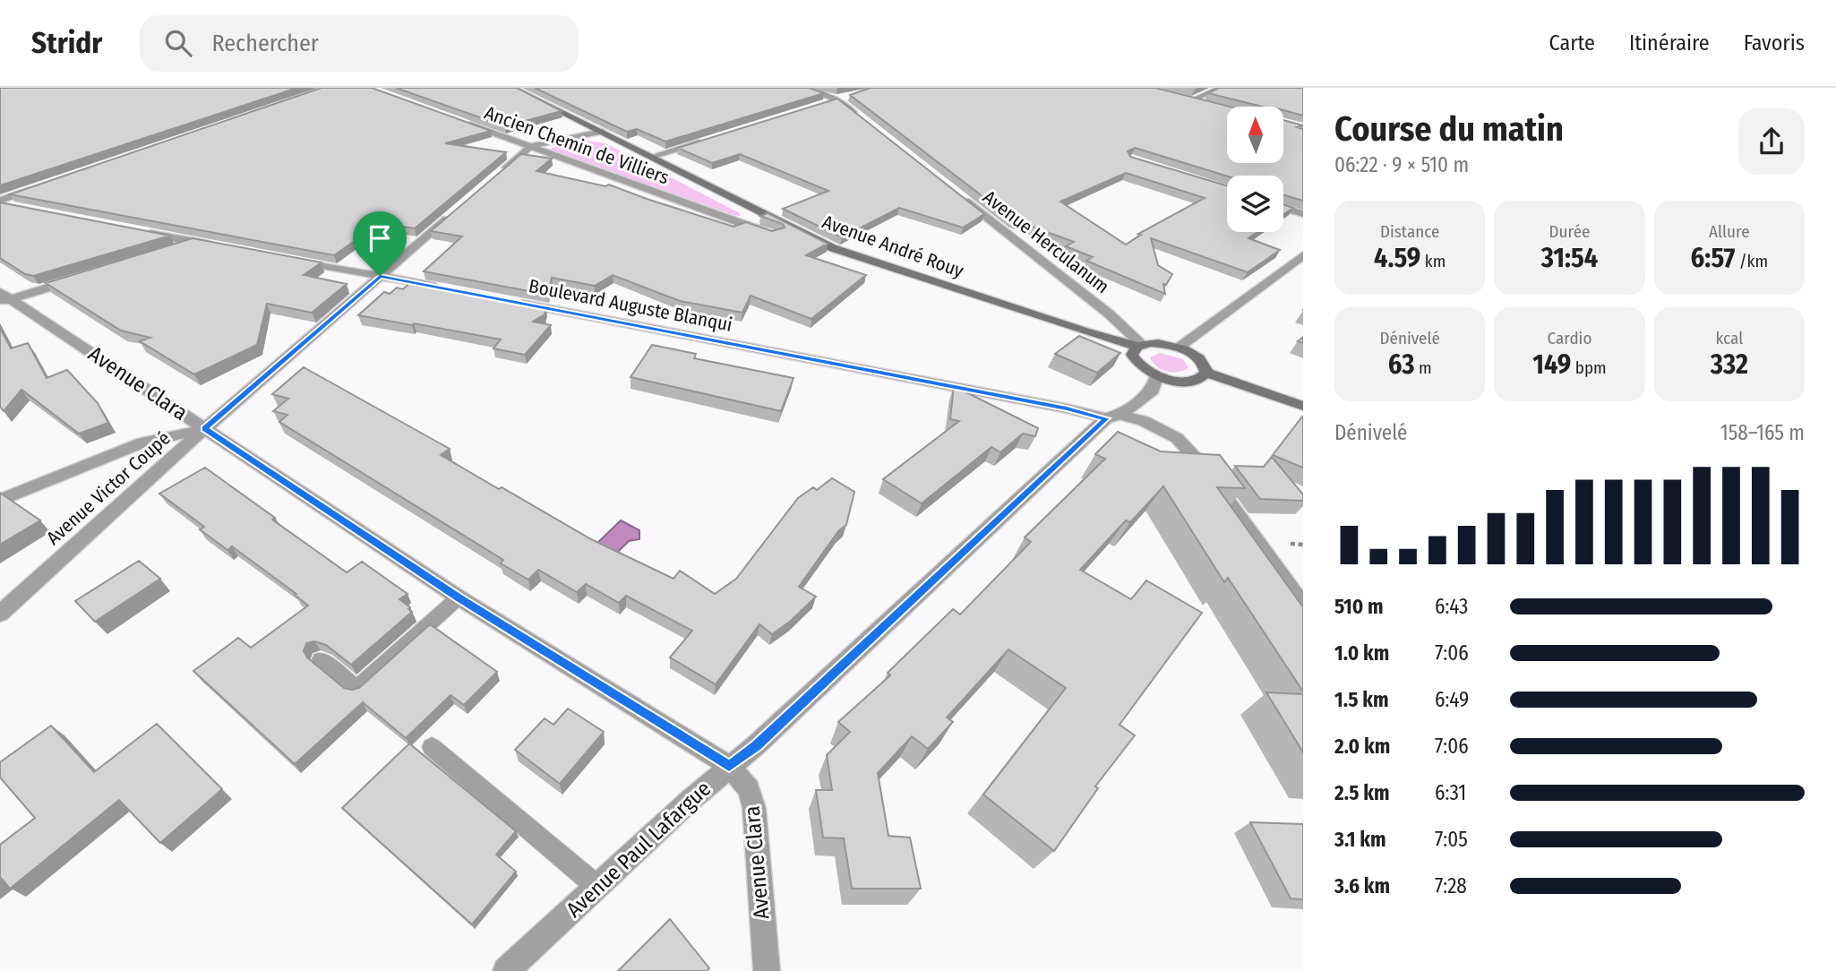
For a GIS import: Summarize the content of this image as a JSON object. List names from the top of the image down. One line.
{"streets":{"main road":["Avenue André Rouy"],"street":["Ancien Chemin de Villiers","Avenue Herculanum","Boulevard Auguste Blanqui","Avenue Clara","Avenue Victor Coupé","Avenue Paul Lafargue"]},"crossings":[["Avenue Herculanum","Avenue André Rouy"],["Boulevard Auguste Blanqui","Avenue Paul Lafargue"],["Avenue Clara","Avenue Victor Coupé"],["Avenue Clara","Avenue Paul Lafargue"]],"north":"top","page":{"header":"Stridr","search":"Rechercher","nav":["Carte","Itinéraire","Favoris"],"heading":["Course du matin","06:22 · 9 × 510 m"],"stats":[["Distance","4.59 km"],["Durée","31:54"],["Allure","6:57 /km"],["Dénivelé","63 m"],["Cardio","149 bpm"],["kcal","332"]],"chart":["Dénivelé","158–165 m"],"list":[{"name":"510 m","note":"6:43"},{"name":"1.0 km","note":"7:06"},{"name":"1.5 km","note":"6:49"},{"name":"2.0 km","note":"7:06"},{"name":"2.5 km","note":"6:31"},{"name":"3.1 km","note":"7:05"},{"name":"3.6 km","note":"7:28"}]}}
